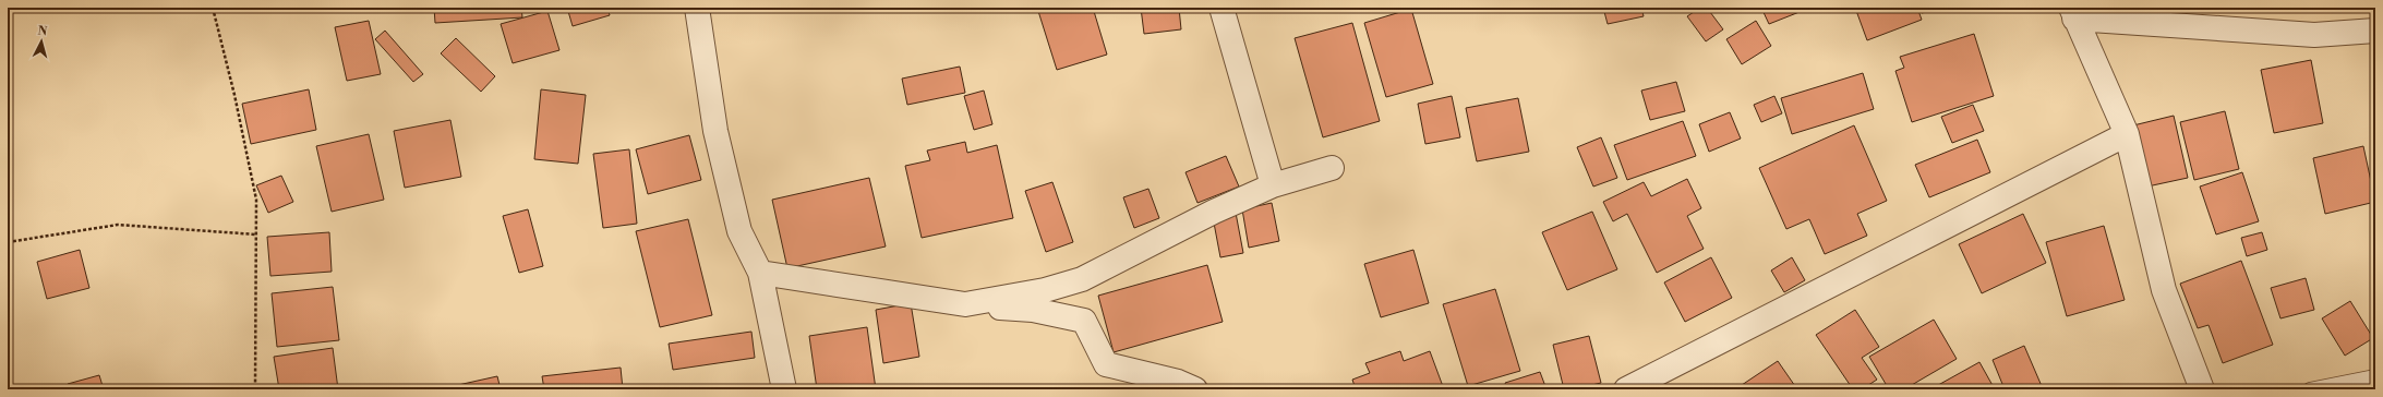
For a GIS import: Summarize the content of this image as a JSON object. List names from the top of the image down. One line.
{"north":"top"}
